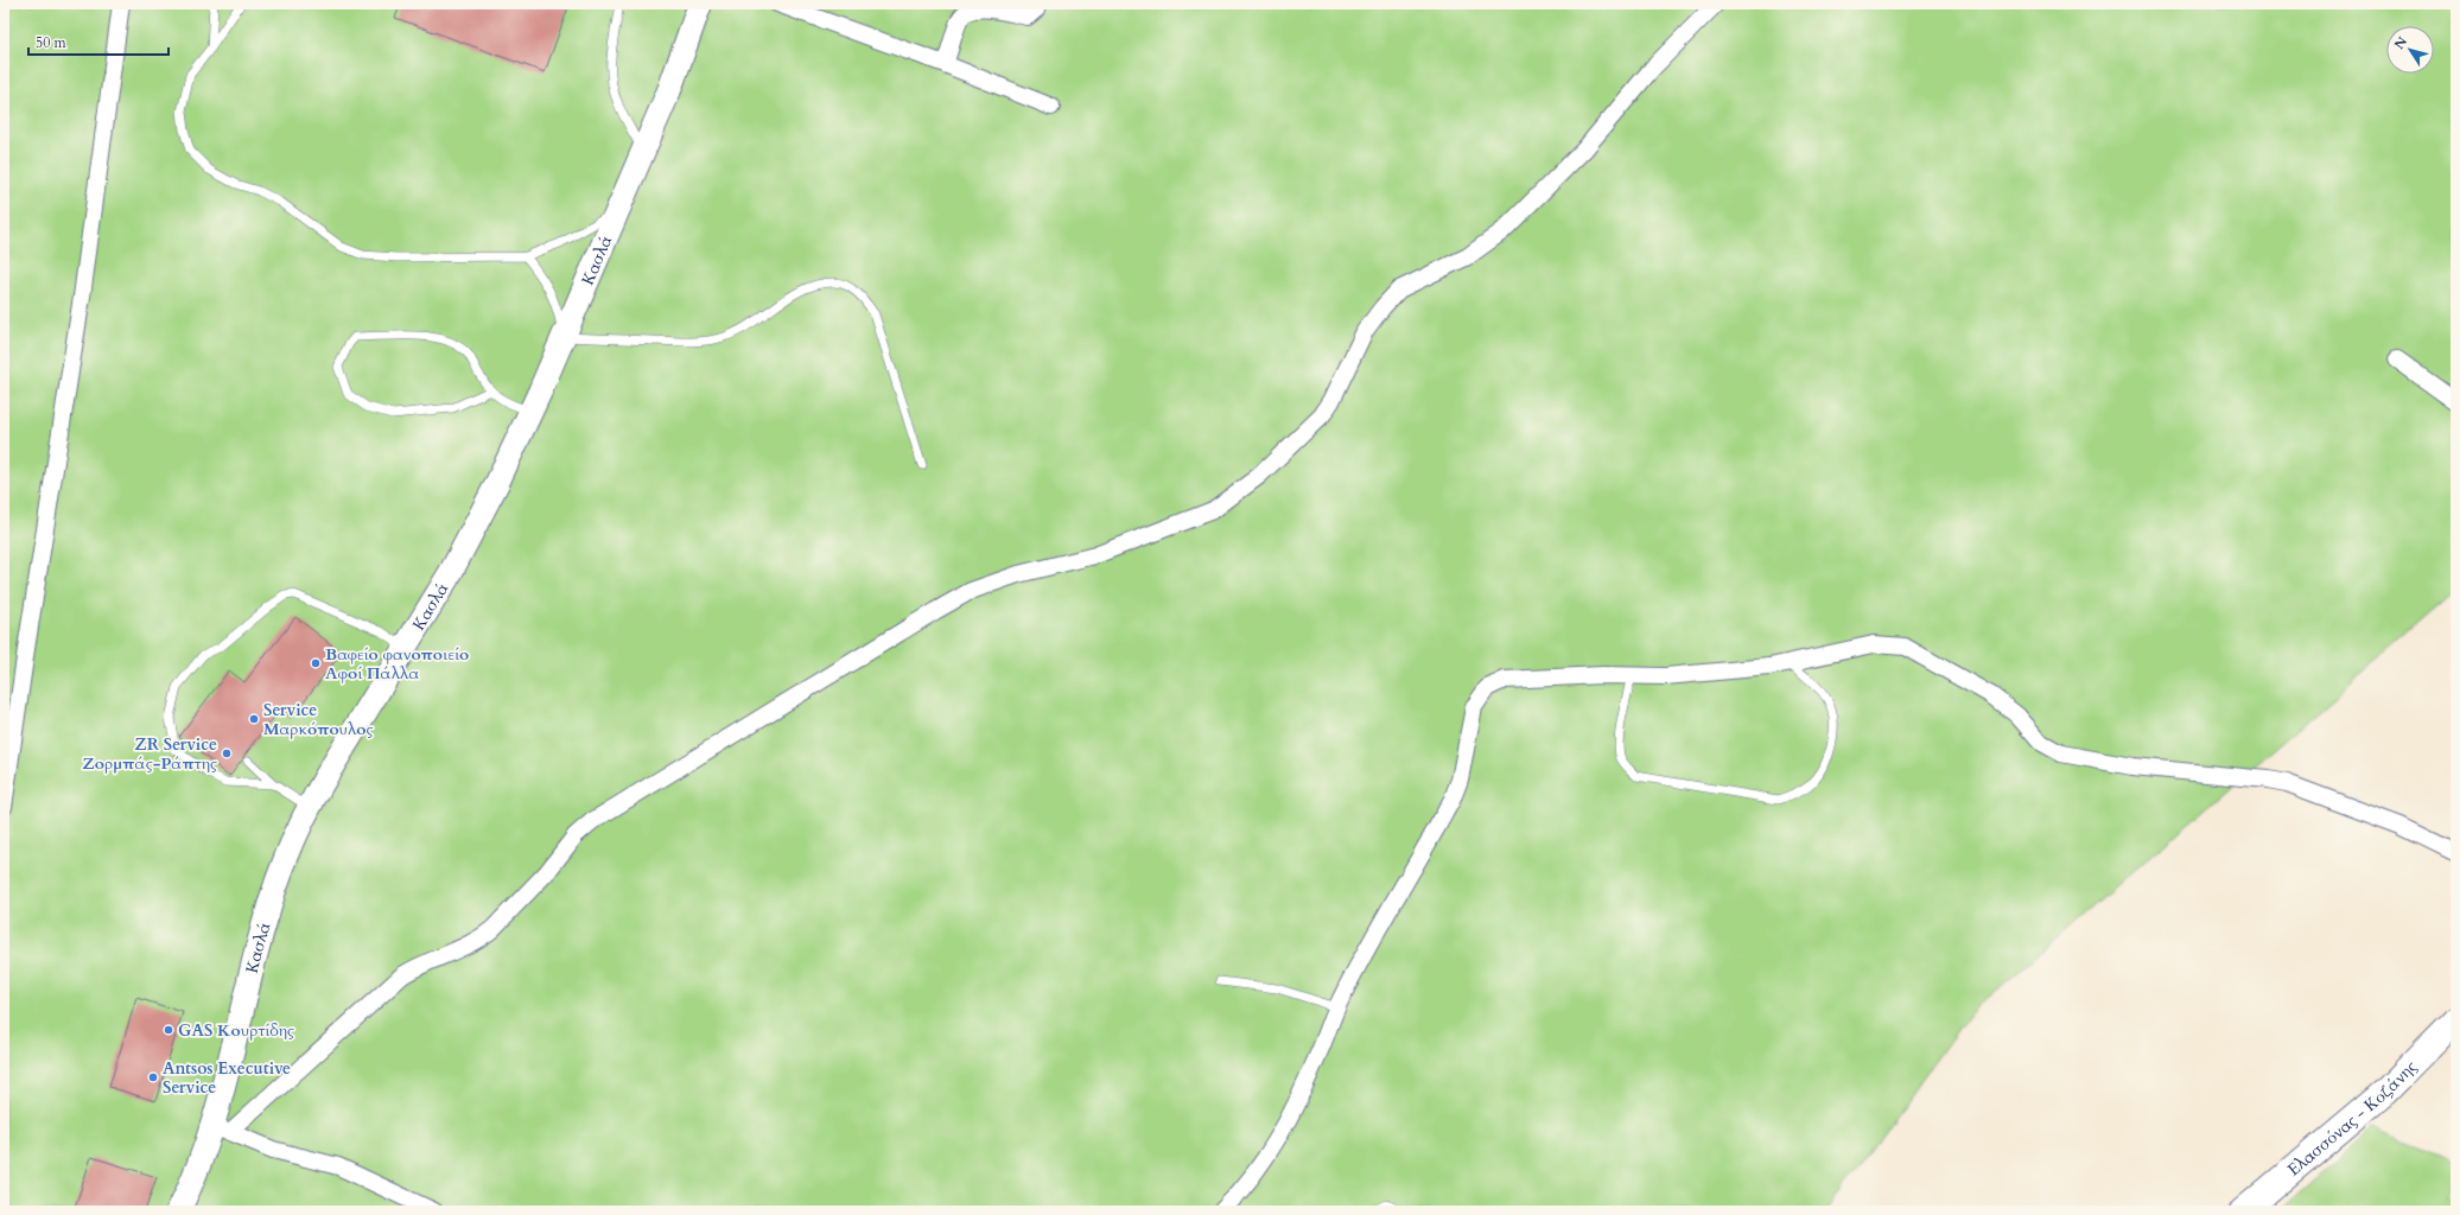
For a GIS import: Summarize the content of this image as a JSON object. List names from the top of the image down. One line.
{"streets":{"main road":["Ελασσόνας - Κοζάνης"],"street":["Κασλά"]},"places":["Βαφείο φανοποιείο Αφοί Πάλλα","Service Μαρκόπουλος","ZR Service Ζορμπάς-Ράπτης","GAS Κουρτίδης","Antsos Executive Service"],"scale_bar":"50 m","north":"top left"}
